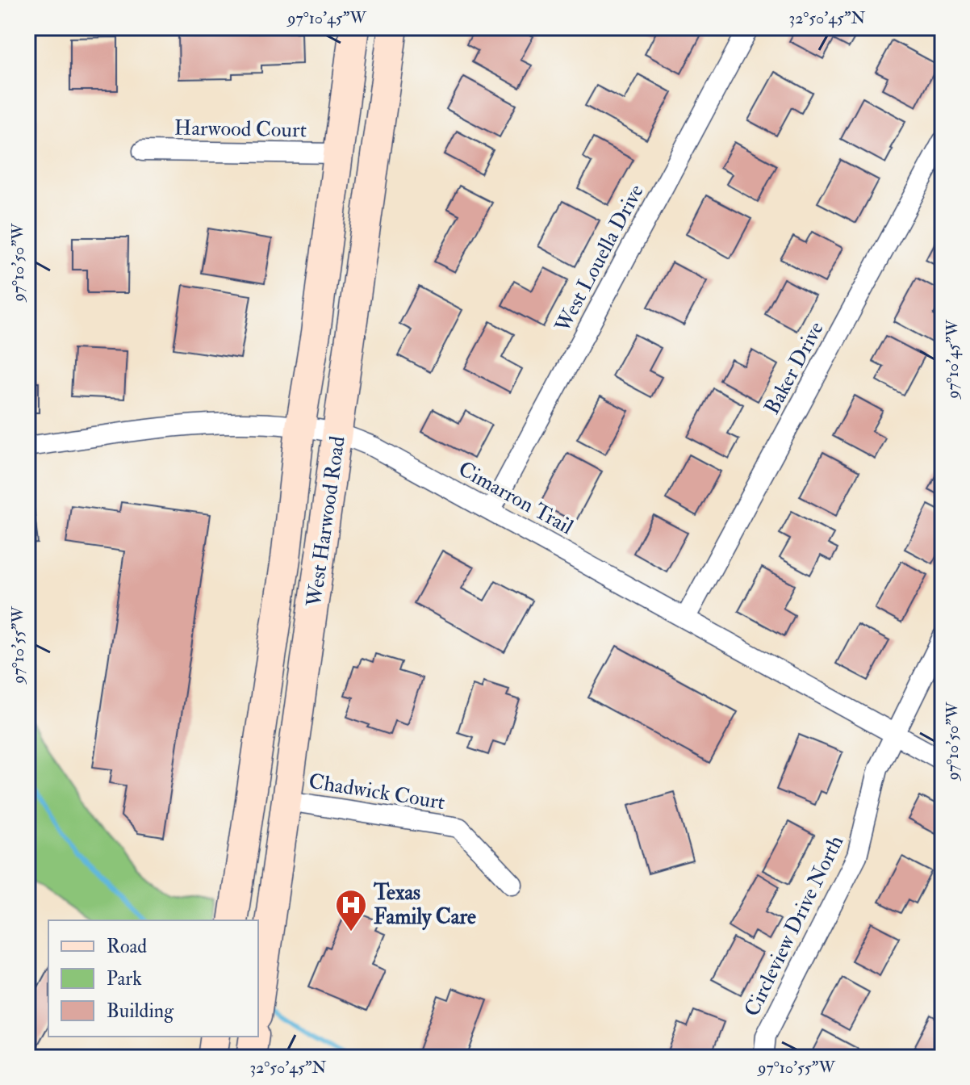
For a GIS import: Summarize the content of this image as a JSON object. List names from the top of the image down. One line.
{"streets":{"main road":["West Harwood Road"],"street":["Harwood Court","West Louella Drive","Baker Drive","Cimarron Trail","Chadwick Court","Circleview Drive North"]},"crossings":[["Harwood Court","West Harwood Road"],["West Louella Drive","Cimarron Trail"],["Baker Drive","Cimarron Trail"],["Cimarron Trail","West Harwood Road"],["Cimarron Trail","Circleview Drive North"],["West Harwood Road","Chadwick Court"]],"places":{"hospital":["Texas Family Care"]},"legend":["Road","Park","Building"],"coordinates":["97°10'45\"W","32°50'45\"N","97°10'50\"W","97°10'55\"W"]}
